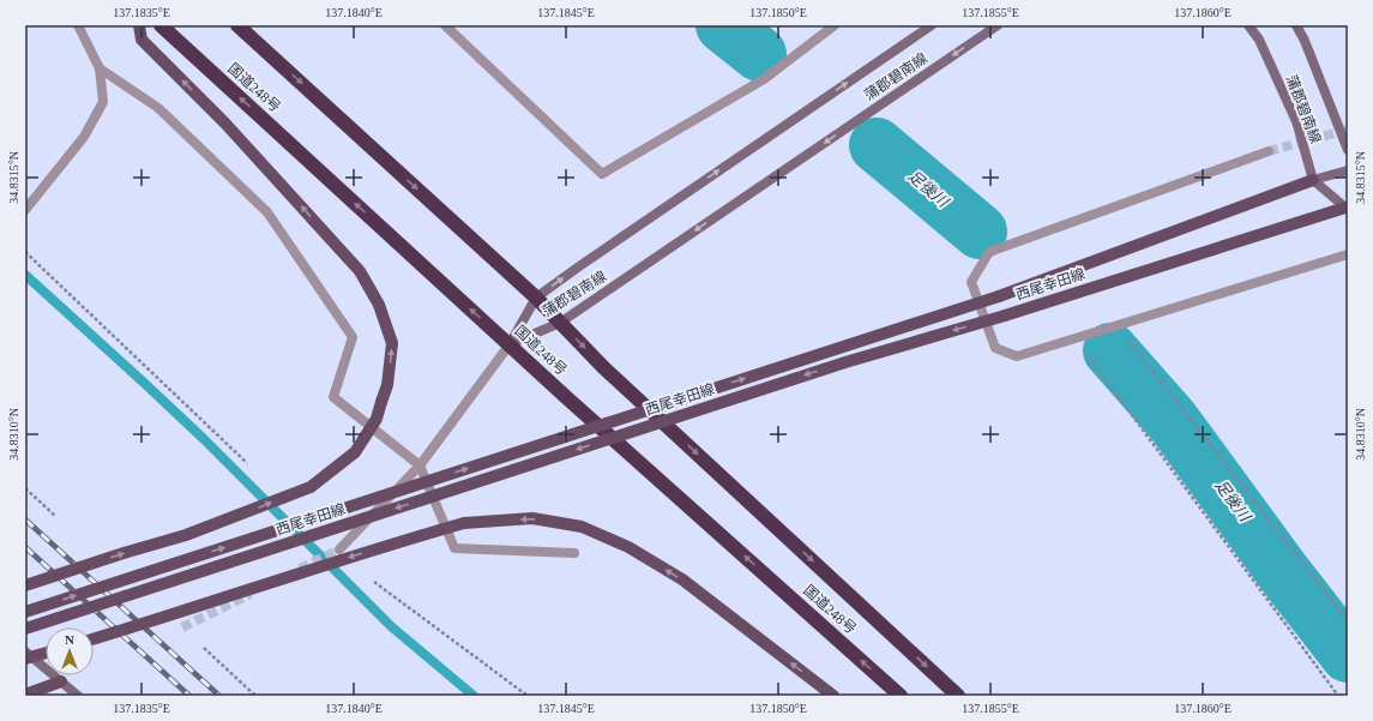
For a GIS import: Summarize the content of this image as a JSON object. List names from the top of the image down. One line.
{"streets":{"highway":["国道248号"],"main road":["蒲郡碧南線","西尾幸田線"]},"crossings":[["蒲郡碧南線","国道248号"],["蒲郡碧南線","西尾幸田線"]],"water":["足後川"],"north":"top","coordinates":["137.1835°E","137.1840°E","137.1845°E","137.1850°E","137.1855°E","137.1860°E","34.8315°N","34.8310°N"]}
